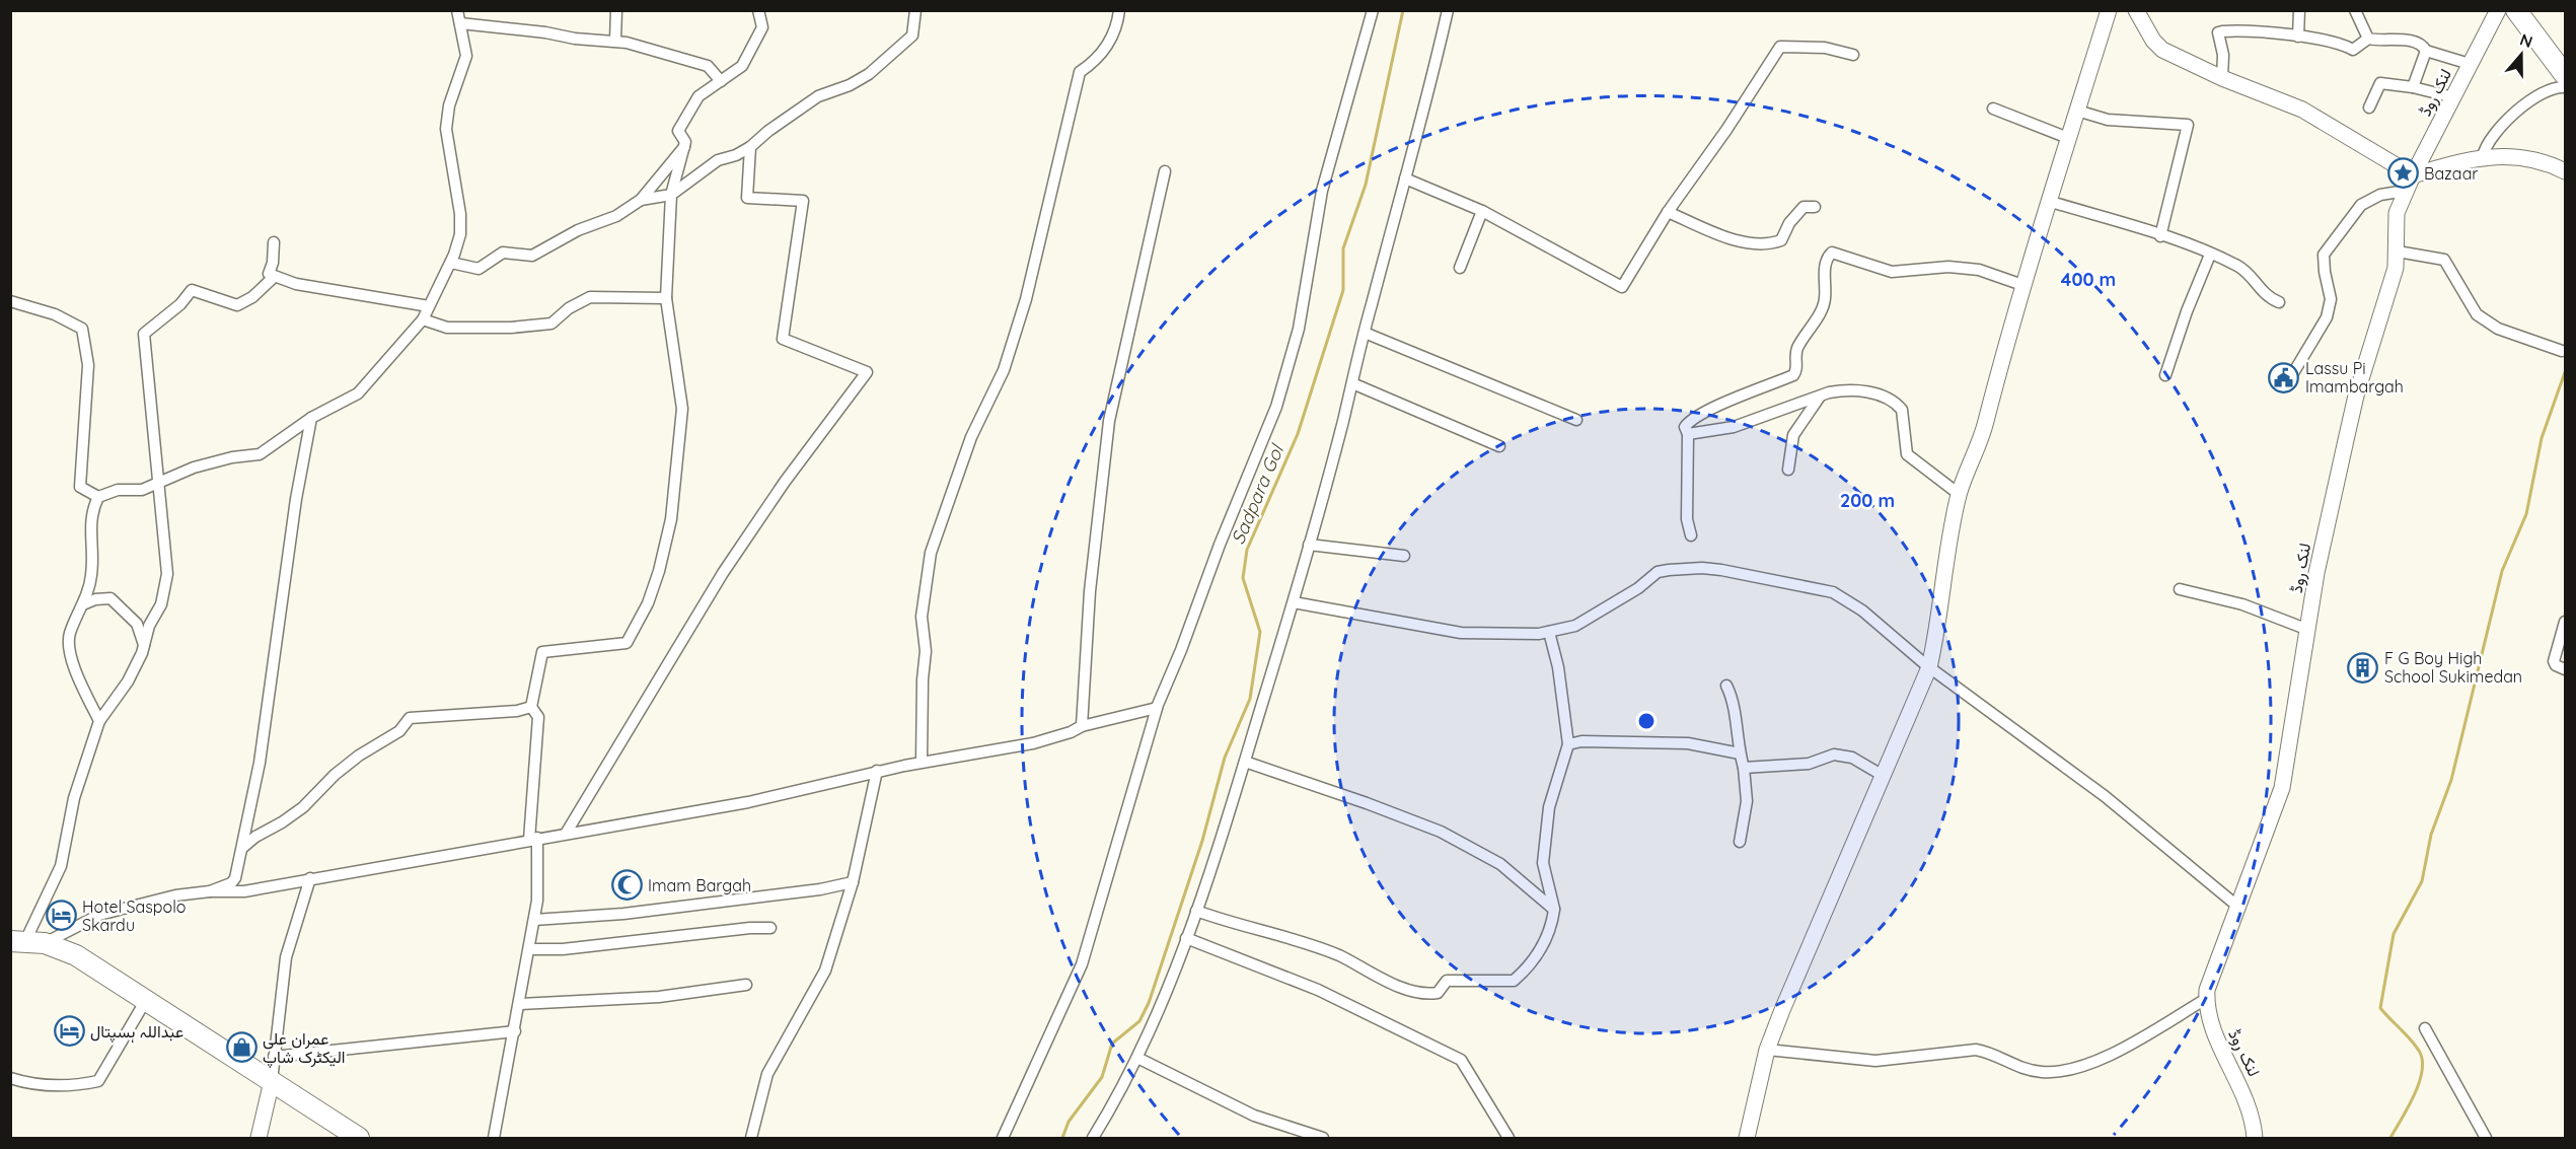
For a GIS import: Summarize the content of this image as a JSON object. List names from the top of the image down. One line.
{"streets":{"main road":["لنک روڈ"]},"water":["Sadpara Gol"],"places":{"place":["Bazaar"],"public building":["Lassu Pi Imambargah"],"building":["F G Boy High School Sukimedan"],"mosque":["Imam Bargah"],"hotel":["Hotel Saspolo Skardu","عبداللہ ہسپتال"],"shop":["عمران علی الیکٹرک شاپ"]},"north":"top","rings":["400 m","200 m"]}
